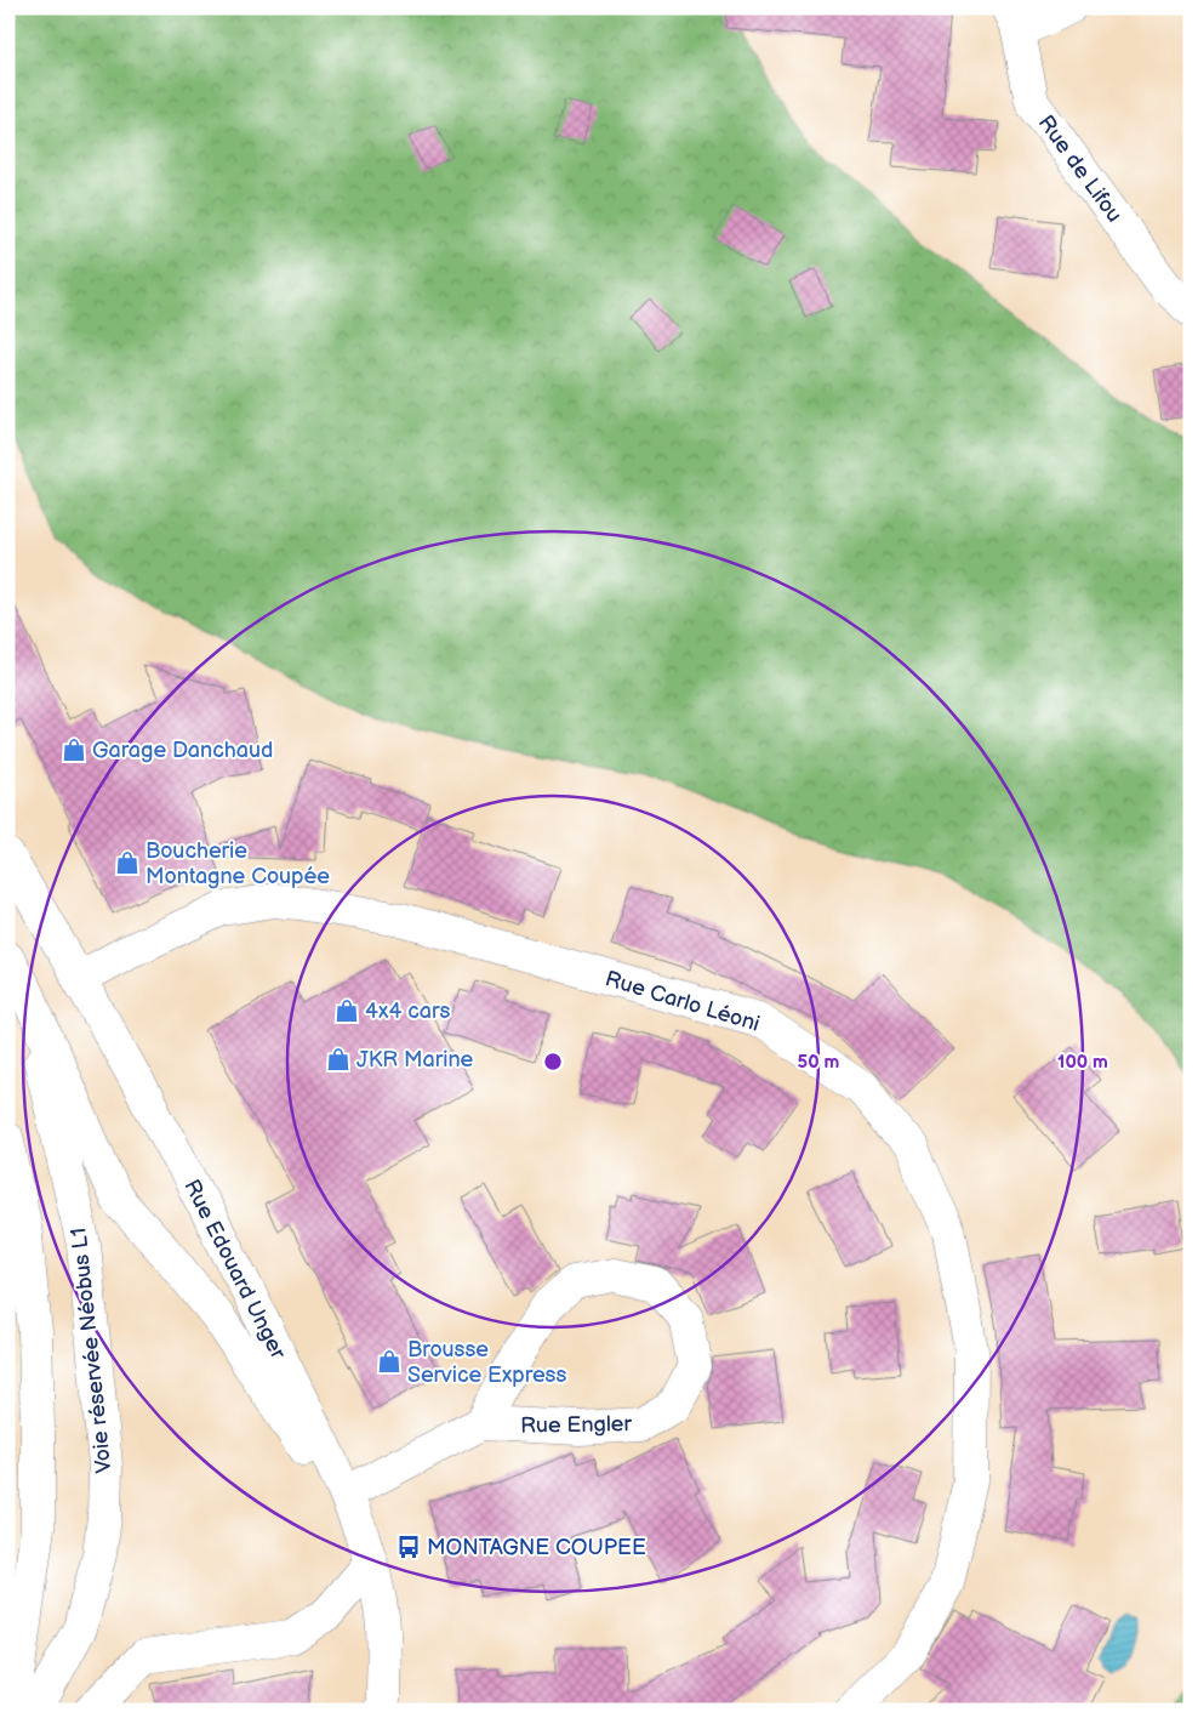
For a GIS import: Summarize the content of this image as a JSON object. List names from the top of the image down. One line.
{"streets":{"main road":["Rue de Lifou","Rue Carlo Léoni","Rue Edouard Unger","Voie réservée Néobus L1","Rue Engler"]},"crossings":[["Rue Carlo Léoni","Rue Edouard Unger"]],"places":{"shop":["Garage Danchaud","Boucherie Montagne Coupée","4x4 cars","JKR Marine","Brousse Service Express"],"bus stop":["MONTAGNE COUPEE"]},"rings":["50 m","100 m"]}
